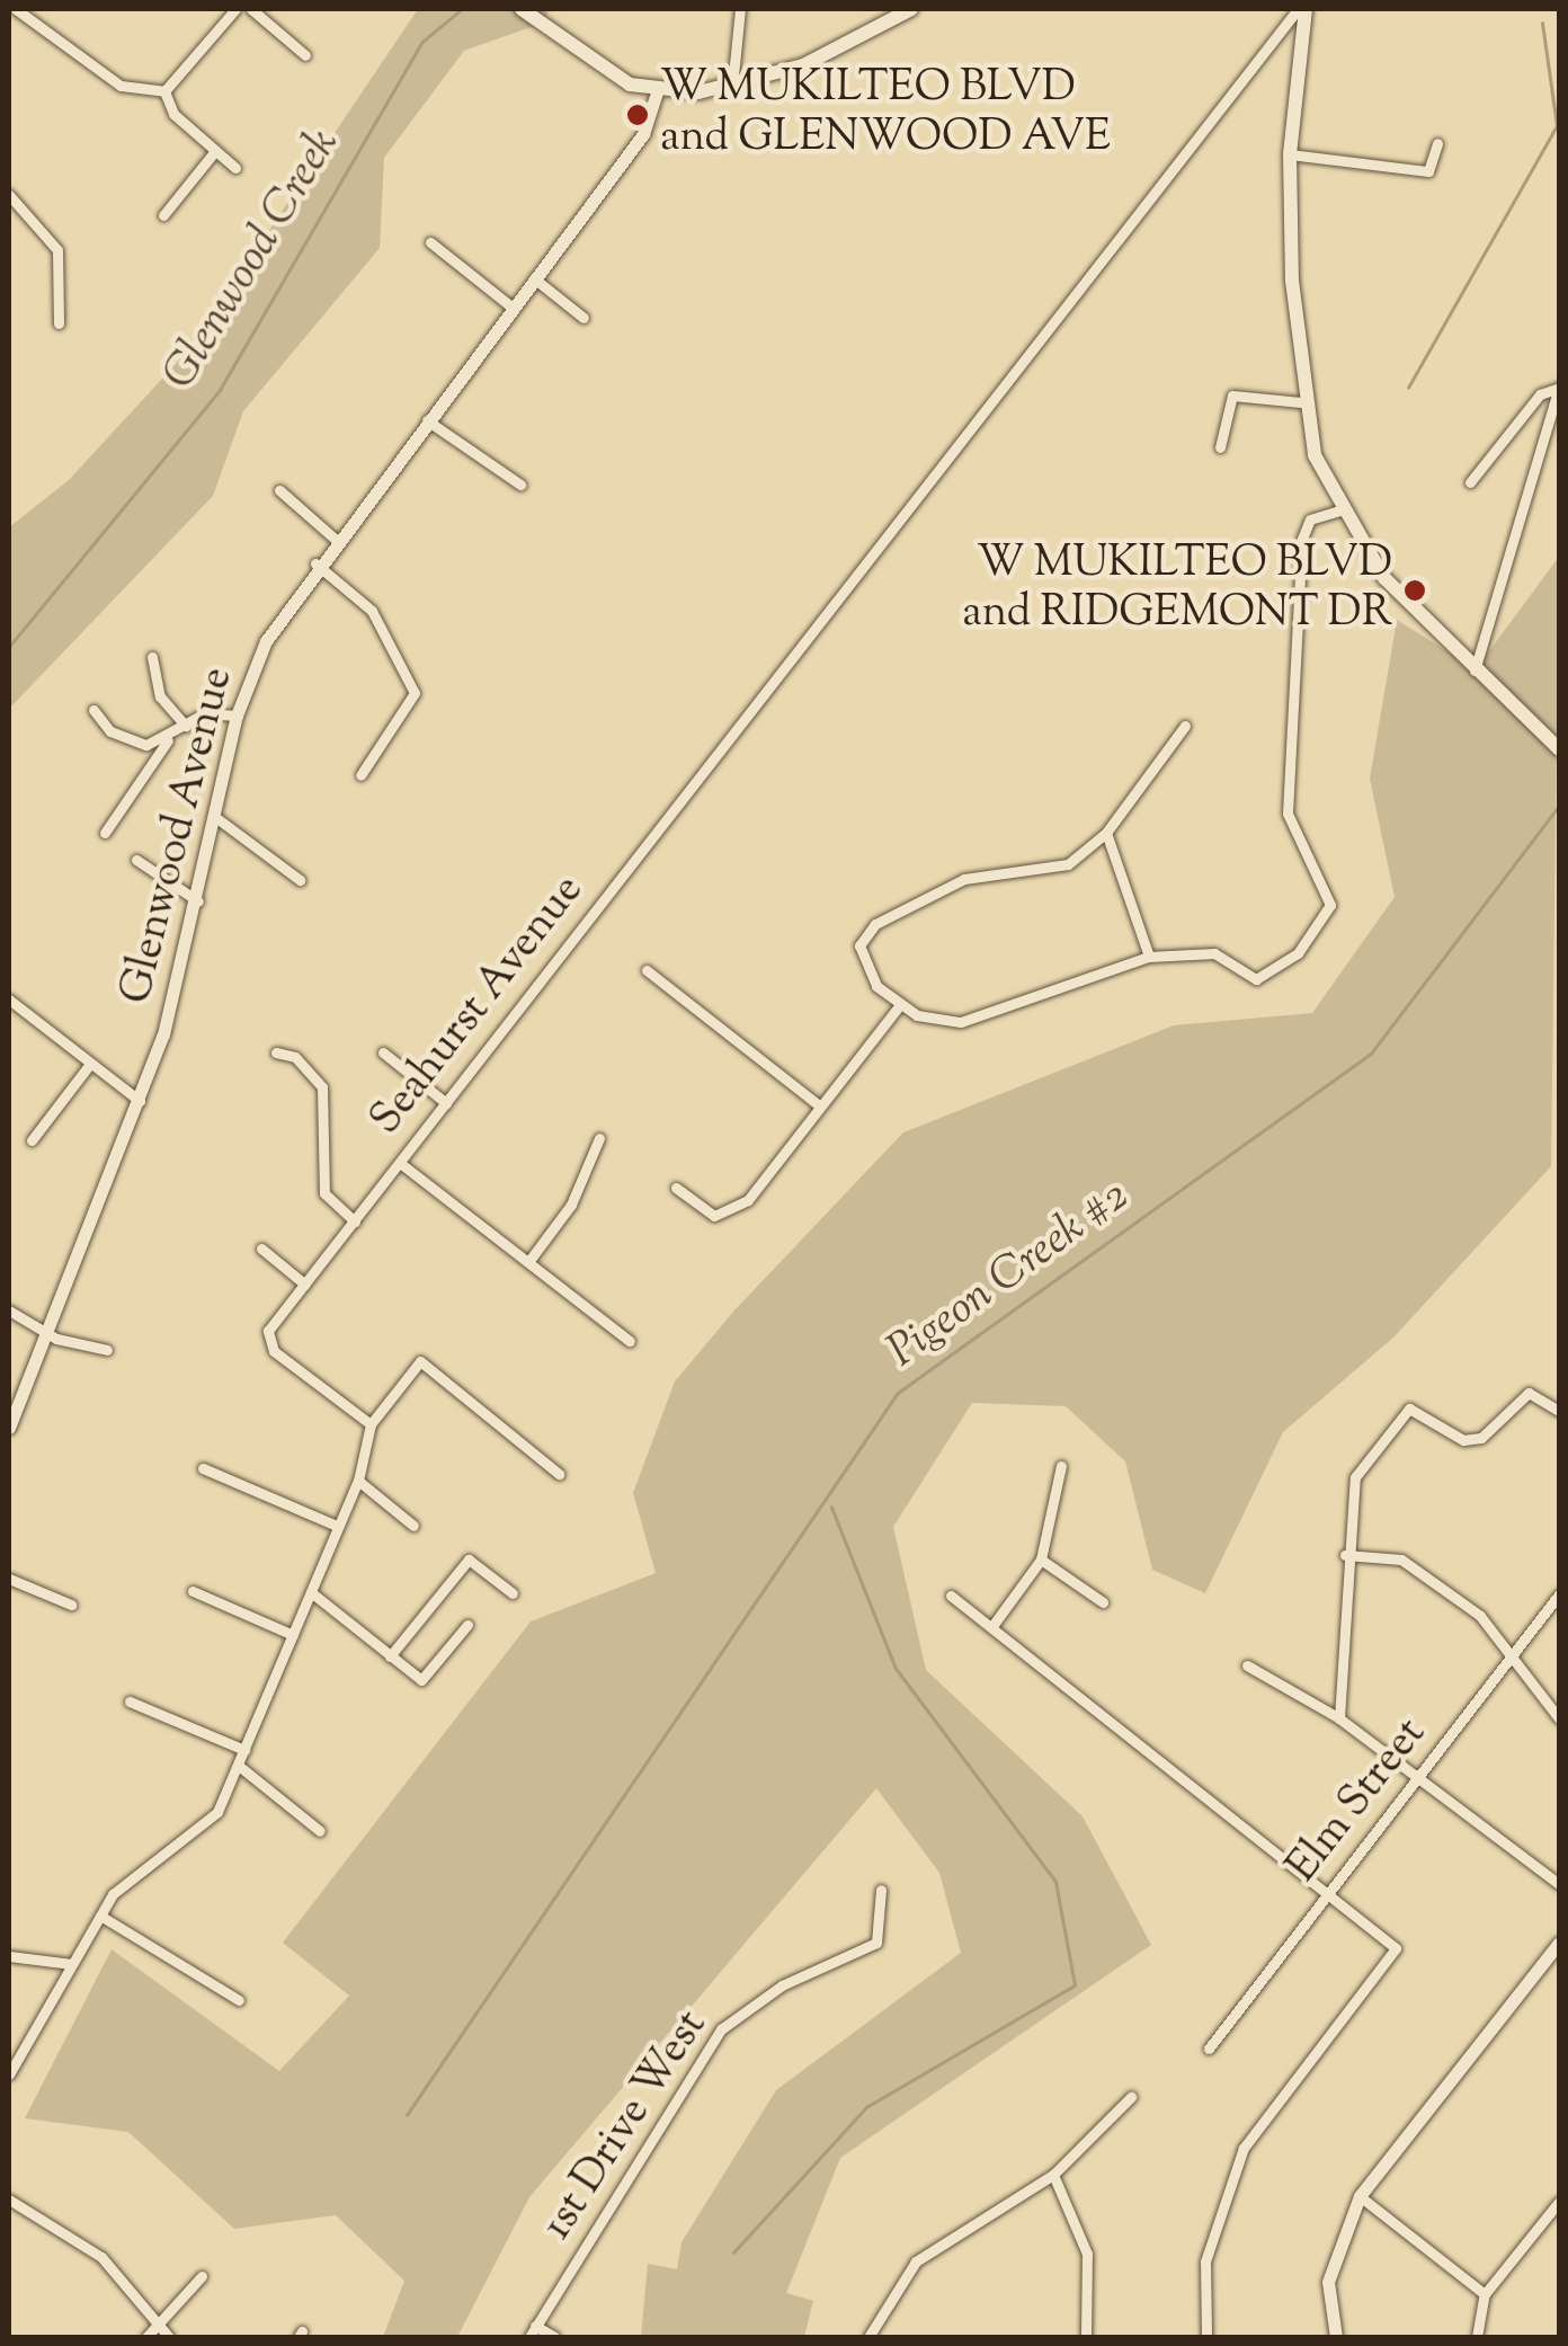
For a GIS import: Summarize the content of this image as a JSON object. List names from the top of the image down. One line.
{"streets":{"street":["Glenwood Avenue","Seahurst Avenue","Elm Street","1st Drive West"]},"water":["Glenwood Creek","Pigeon Creek #2"],"places":["W MUKILTEO BLVD and GLENWOOD AVE","W MUKILTEO BLVD and RIDGEMONT DR"]}
